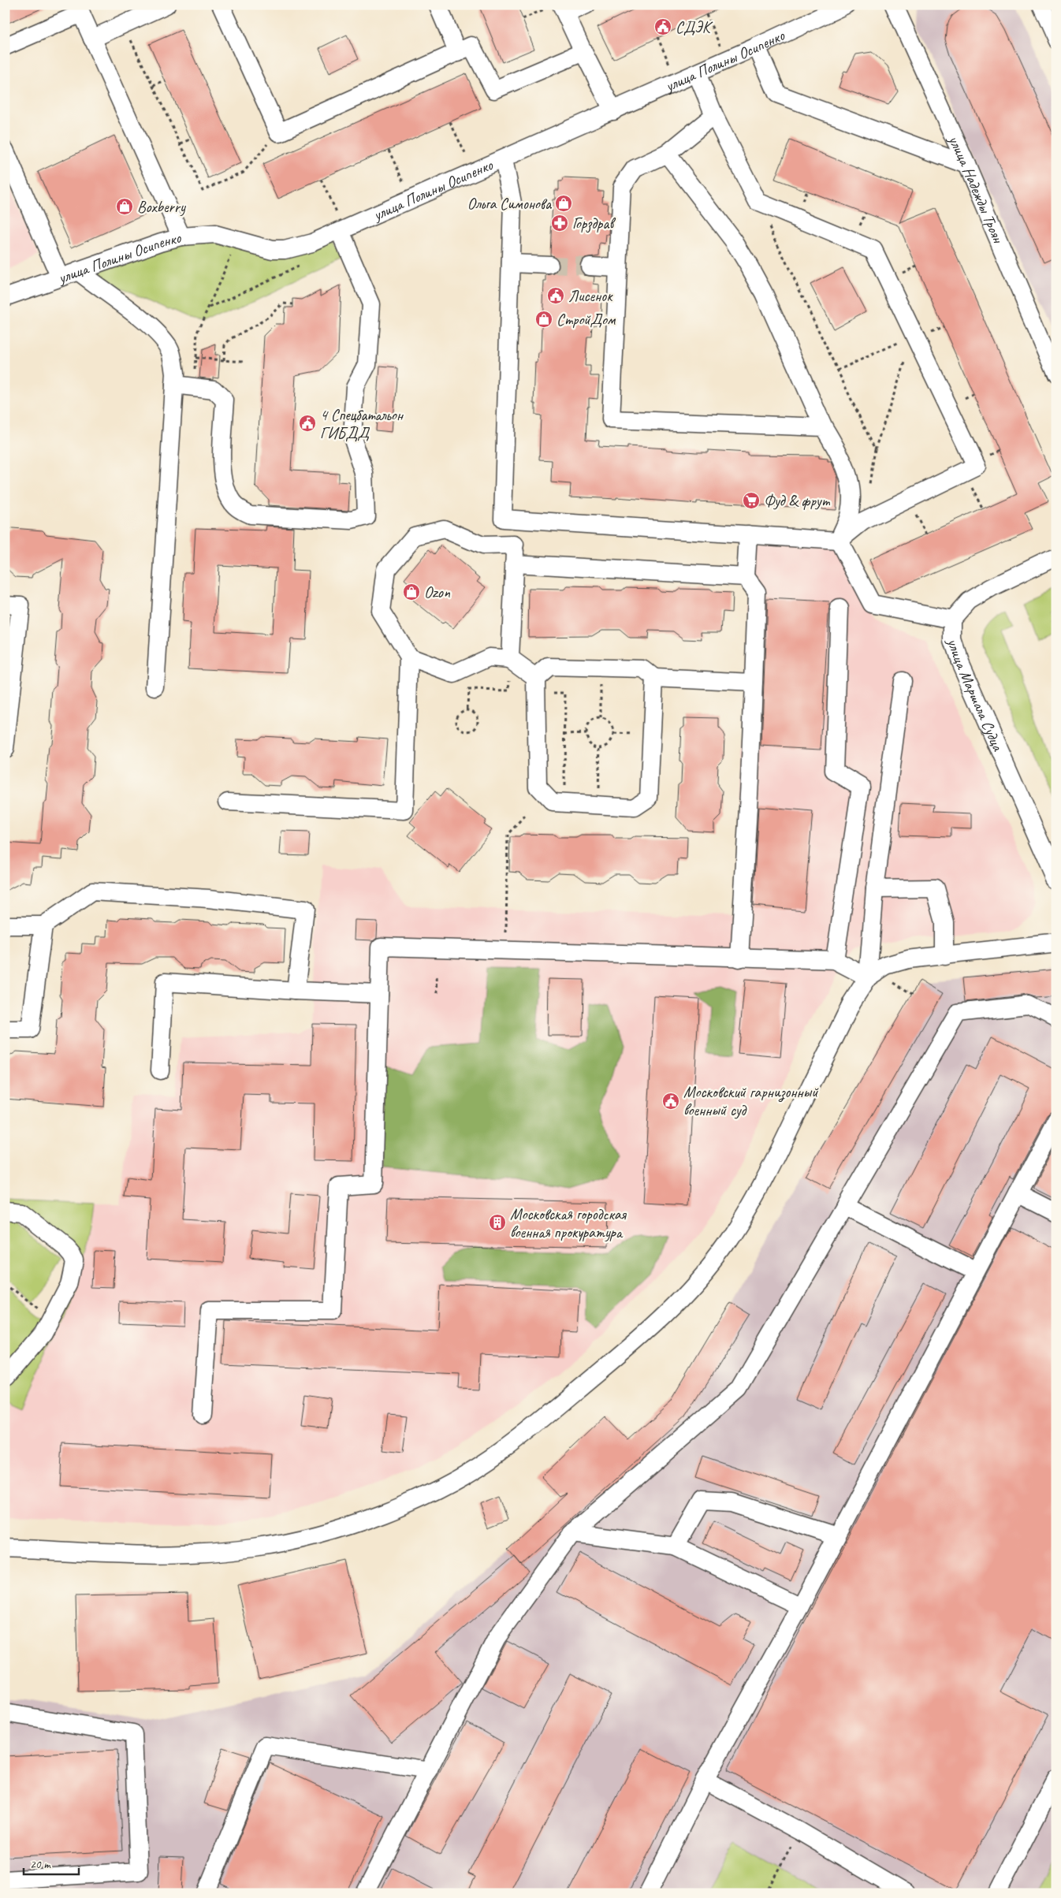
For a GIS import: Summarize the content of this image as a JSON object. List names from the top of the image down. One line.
{"streets":{"street":["улица Полины Осипенко","улица Надежды Троян","улица Маршала Судца"]},"places":{"public building":["СДЭК","Лисенок","4 Спецбатальон ГИБДД","Московский гарнизонный военный суд"],"shop":["Ольга Симонова","Boxberry","СтройДом","Ozon"],"pharmacy":["Горздрав"],"supermarket":["Фуд & фрут"],"building":["Московская городская военная прокуратура"]},"scale_bar":"20 m"}
